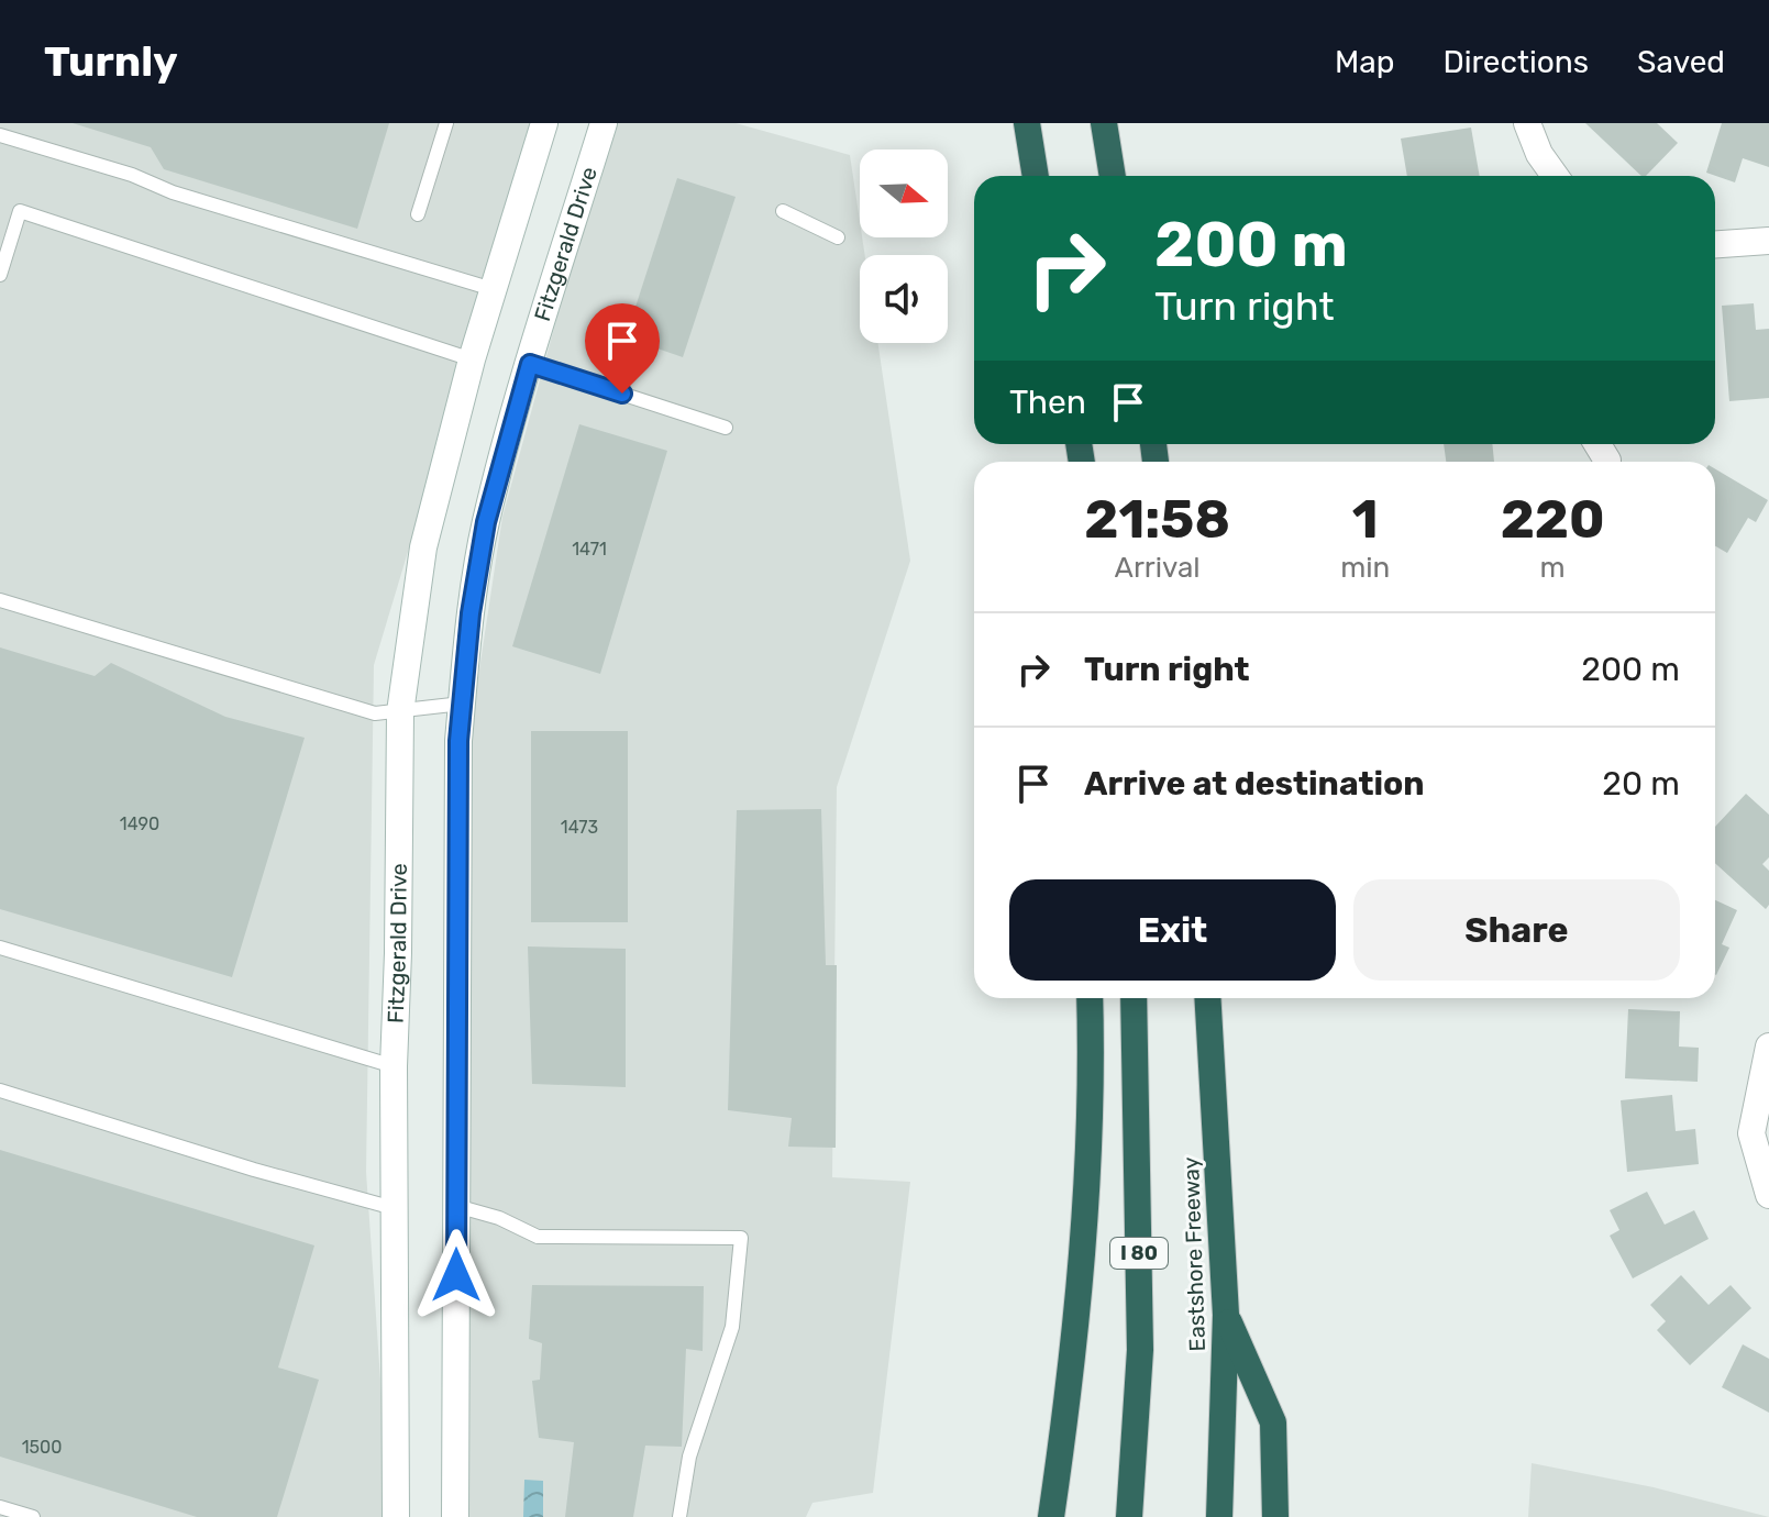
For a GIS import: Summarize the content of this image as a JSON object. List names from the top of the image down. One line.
{"streets":{"highway":["I 80","Eastshore Freeway"],"main road":["Fitzgerald Drive"]},"house_numbers":["1471","1490","1473","1500"],"north":"right","page":{"header":"Turnly","nav":["Map","Directions","Saved"],"turn":["200 m","Turn right"],"then":"Then","eta":["21:58","Arrival","1","min","220","m"],"list":[{"name":"Turn right","value":"200 m"},{"name":"Arrive at destination","value":"20 m"}],"buttons":["Exit","Share"]}}
